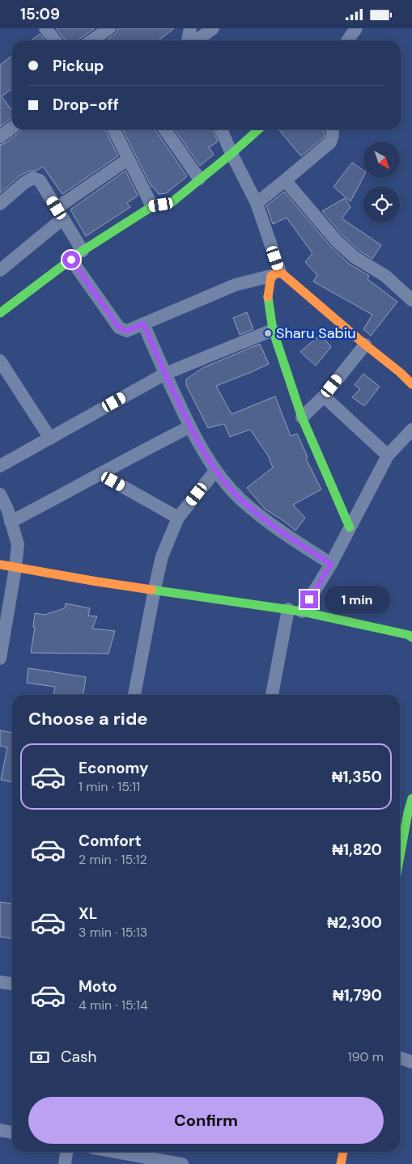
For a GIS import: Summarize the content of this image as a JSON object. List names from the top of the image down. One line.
{"places":["Sharu Sabiu"],"north":"bottom right","page":{"status":"15:09","banner":["Pickup","Drop-off"],"bubble":"1 min","heading":"Choose a ride","list":[{"name":"Economy","note":"1 min · 15:11","value":"₦1,350"},{"name":"Comfort","note":"2 min · 15:12","value":"₦1,820"},{"name":"XL","note":"3 min · 15:13","value":"₦2,300"},{"name":"Moto","note":"4 min · 15:14","value":"₦1,790"}],"pay":["Cash","190 m"],"buttons":"Confirm"}}
